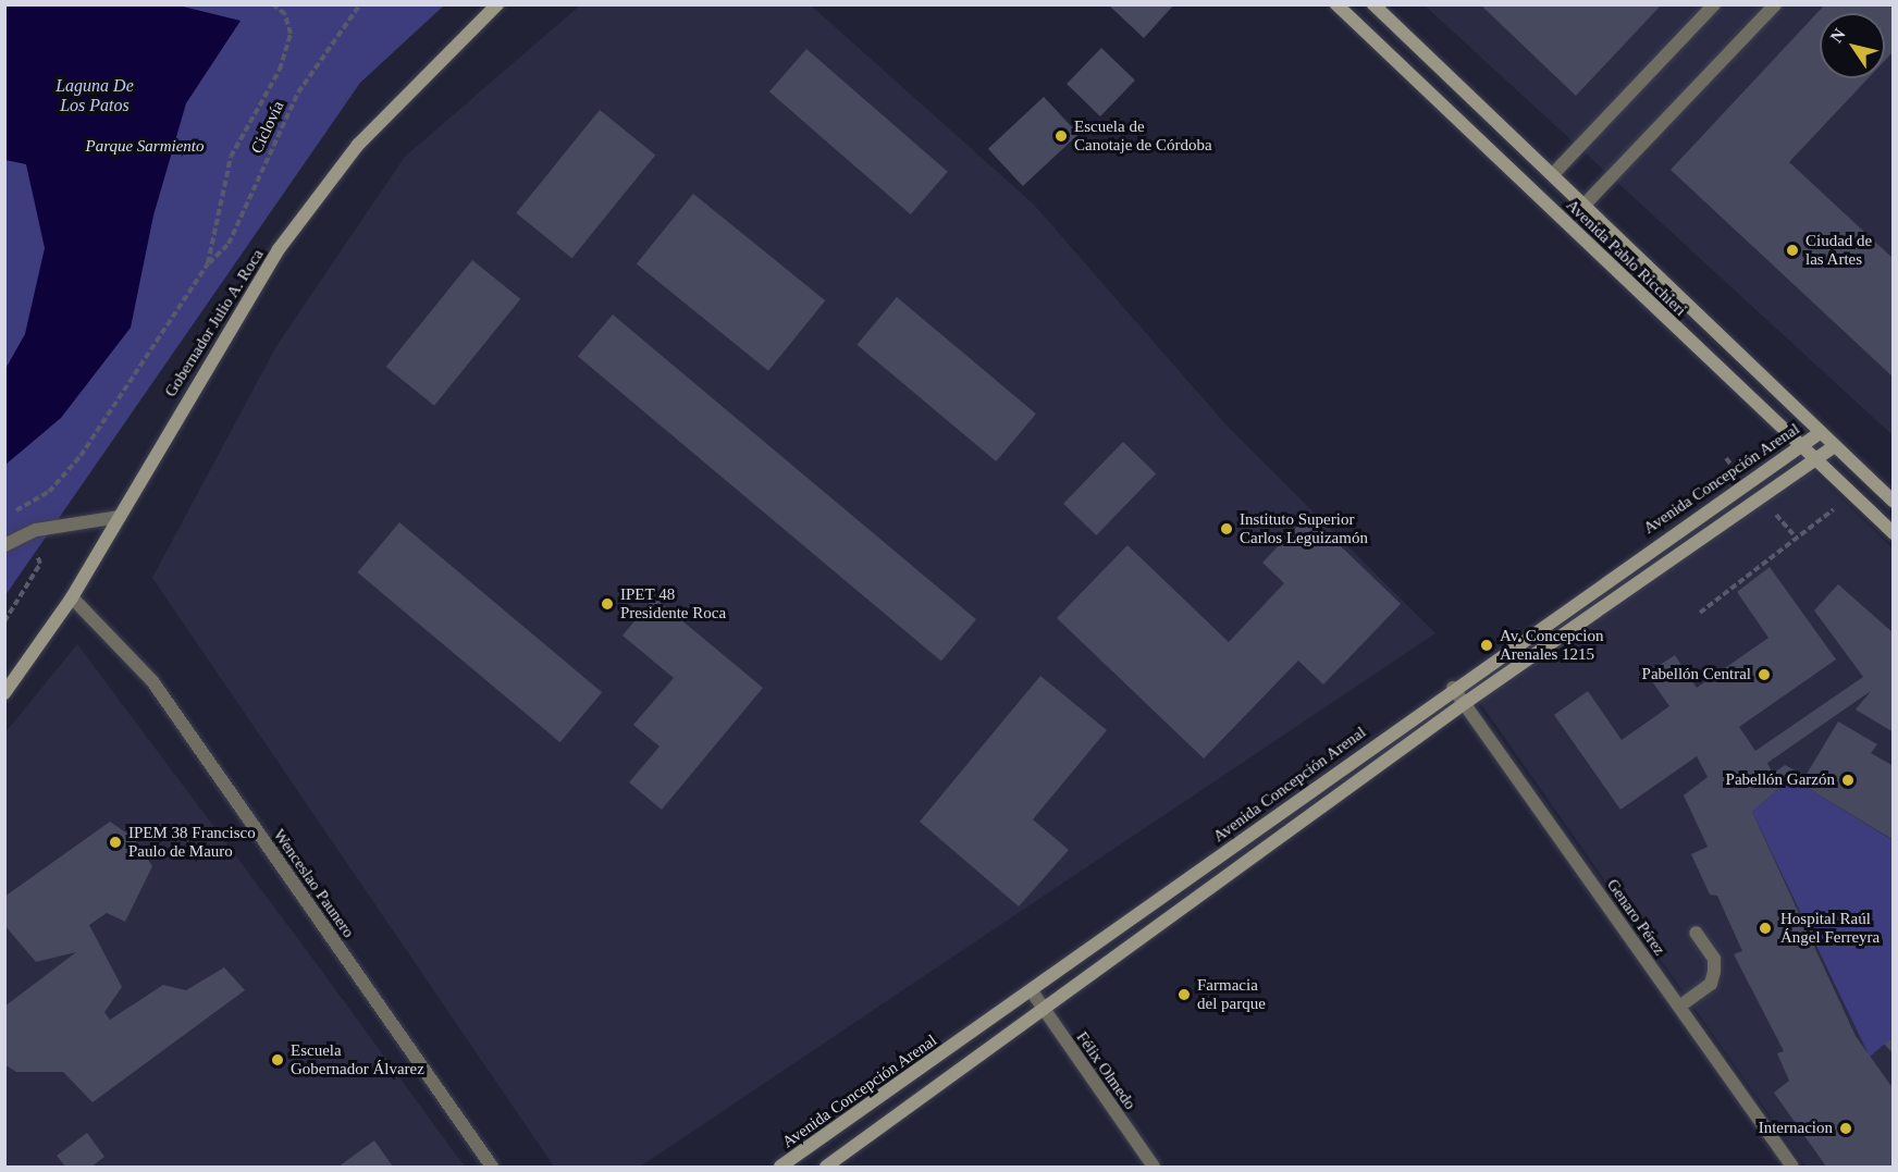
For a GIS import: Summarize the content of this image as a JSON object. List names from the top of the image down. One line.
{"streets":{"main road":["Avenida Pablo Ricchieri","Gobernador Julio A. Roca","Avenida Concepción Arenal"],"street":["Wenceslao Paunero","Genaro Pérez","Félix Olmedo"],"path":["Ciclovía"]},"crossings":[["Avenida Pablo Ricchieri","Avenida Concepción Arenal"],["Gobernador Julio A. Roca","Wenceslao Paunero"],["Avenida Concepción Arenal","Genaro Pérez"],["Avenida Concepción Arenal","Félix Olmedo"]],"water":["Laguna De Los Patos"],"parks":["Parque Sarmiento"],"places":["Escuela de Canotaje de Córdoba","Ciudad de las Artes","Instituto Superior Carlos Leguizamón","IPET 48 Presidente Roca","Av. Concepcion Arenales 1215","Pabellón Central","Pabellón Garzón","IPEM 38 Francisco Paulo de Mauro","Hospital Raúl Ángel Ferreyra","Farmacia del parque","Escuela Gobernador Álvarez","Internacion"],"north":"top left"}
